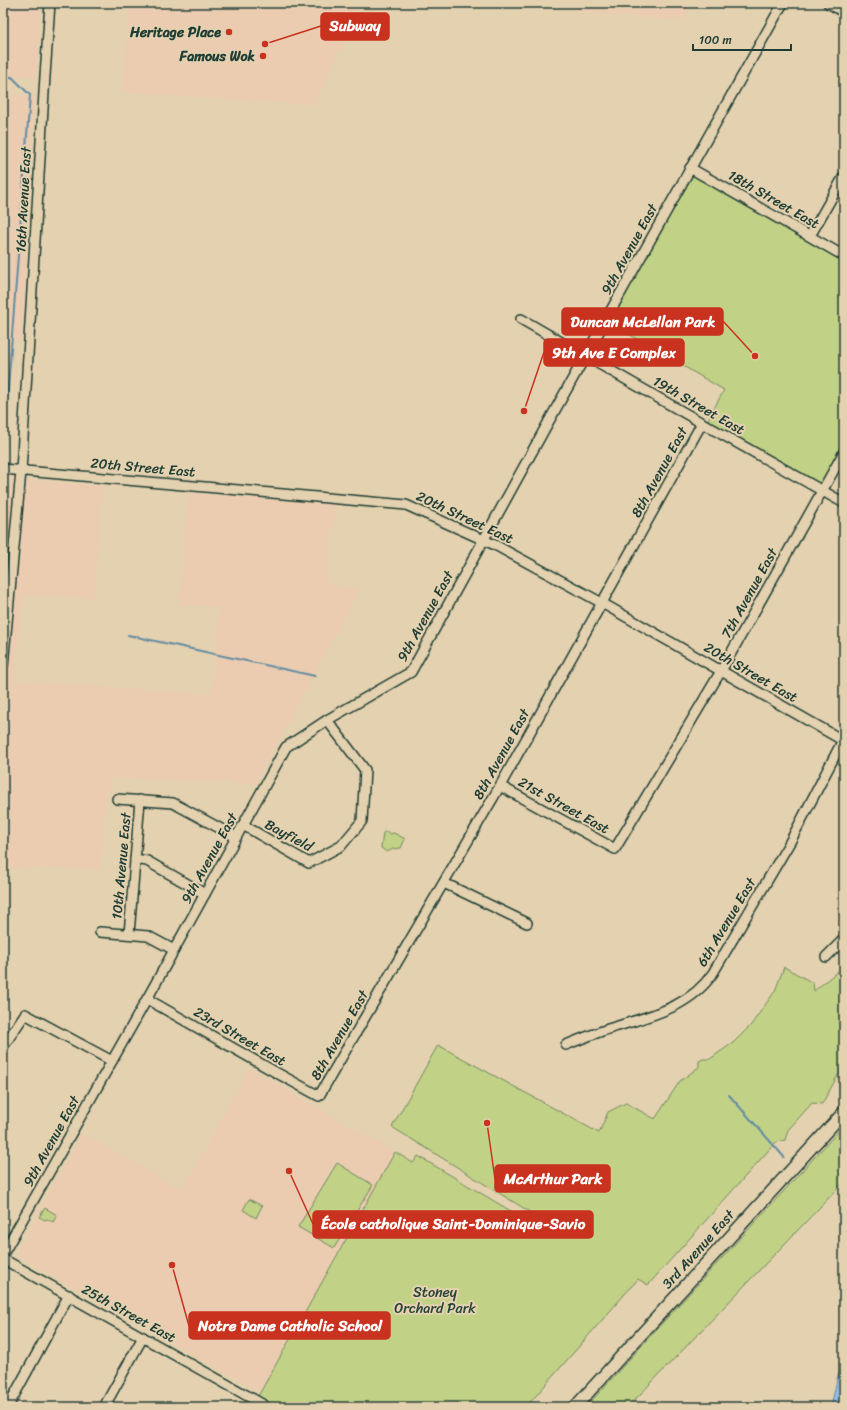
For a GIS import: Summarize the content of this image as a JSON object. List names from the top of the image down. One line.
{"streets":{"main road":["3rd Avenue East"],"street":["18th Street East","16th Avenue East","9th Avenue East","19th Street East","20th Street East","8th Avenue East","7th Avenue East","21st Street East","Bayfield","10th Avenue East","6th Avenue East","23rd Street East","25th Street East"]},"crossings":[["18th Street East","9th Avenue East"],["16th Avenue East","20th Street East"],["9th Avenue East","19th Street East"],["9th Avenue East","20th Street East"],["9th Avenue East","Bayfield"],["9th Avenue East","23rd Street East"],["19th Street East","8th Avenue East"],["19th Street East","7th Avenue East"],["20th Street East","8th Avenue East"],["20th Street East","7th Avenue East"],["20th Street East","6th Avenue East"],["8th Avenue East","21st Street East"],["8th Avenue East","23rd Street East"],["7th Avenue East","21st Street East"]],"parks":["Stoney Orchard Park"],"places":["Heritage Place","Subway","Famous Wok","Duncan McLellan Park","9th Ave E Complex","McArthur Park","École catholique Saint-Dominique-Savio","Notre Dame Catholic School"],"scale_bar":"100 m"}
